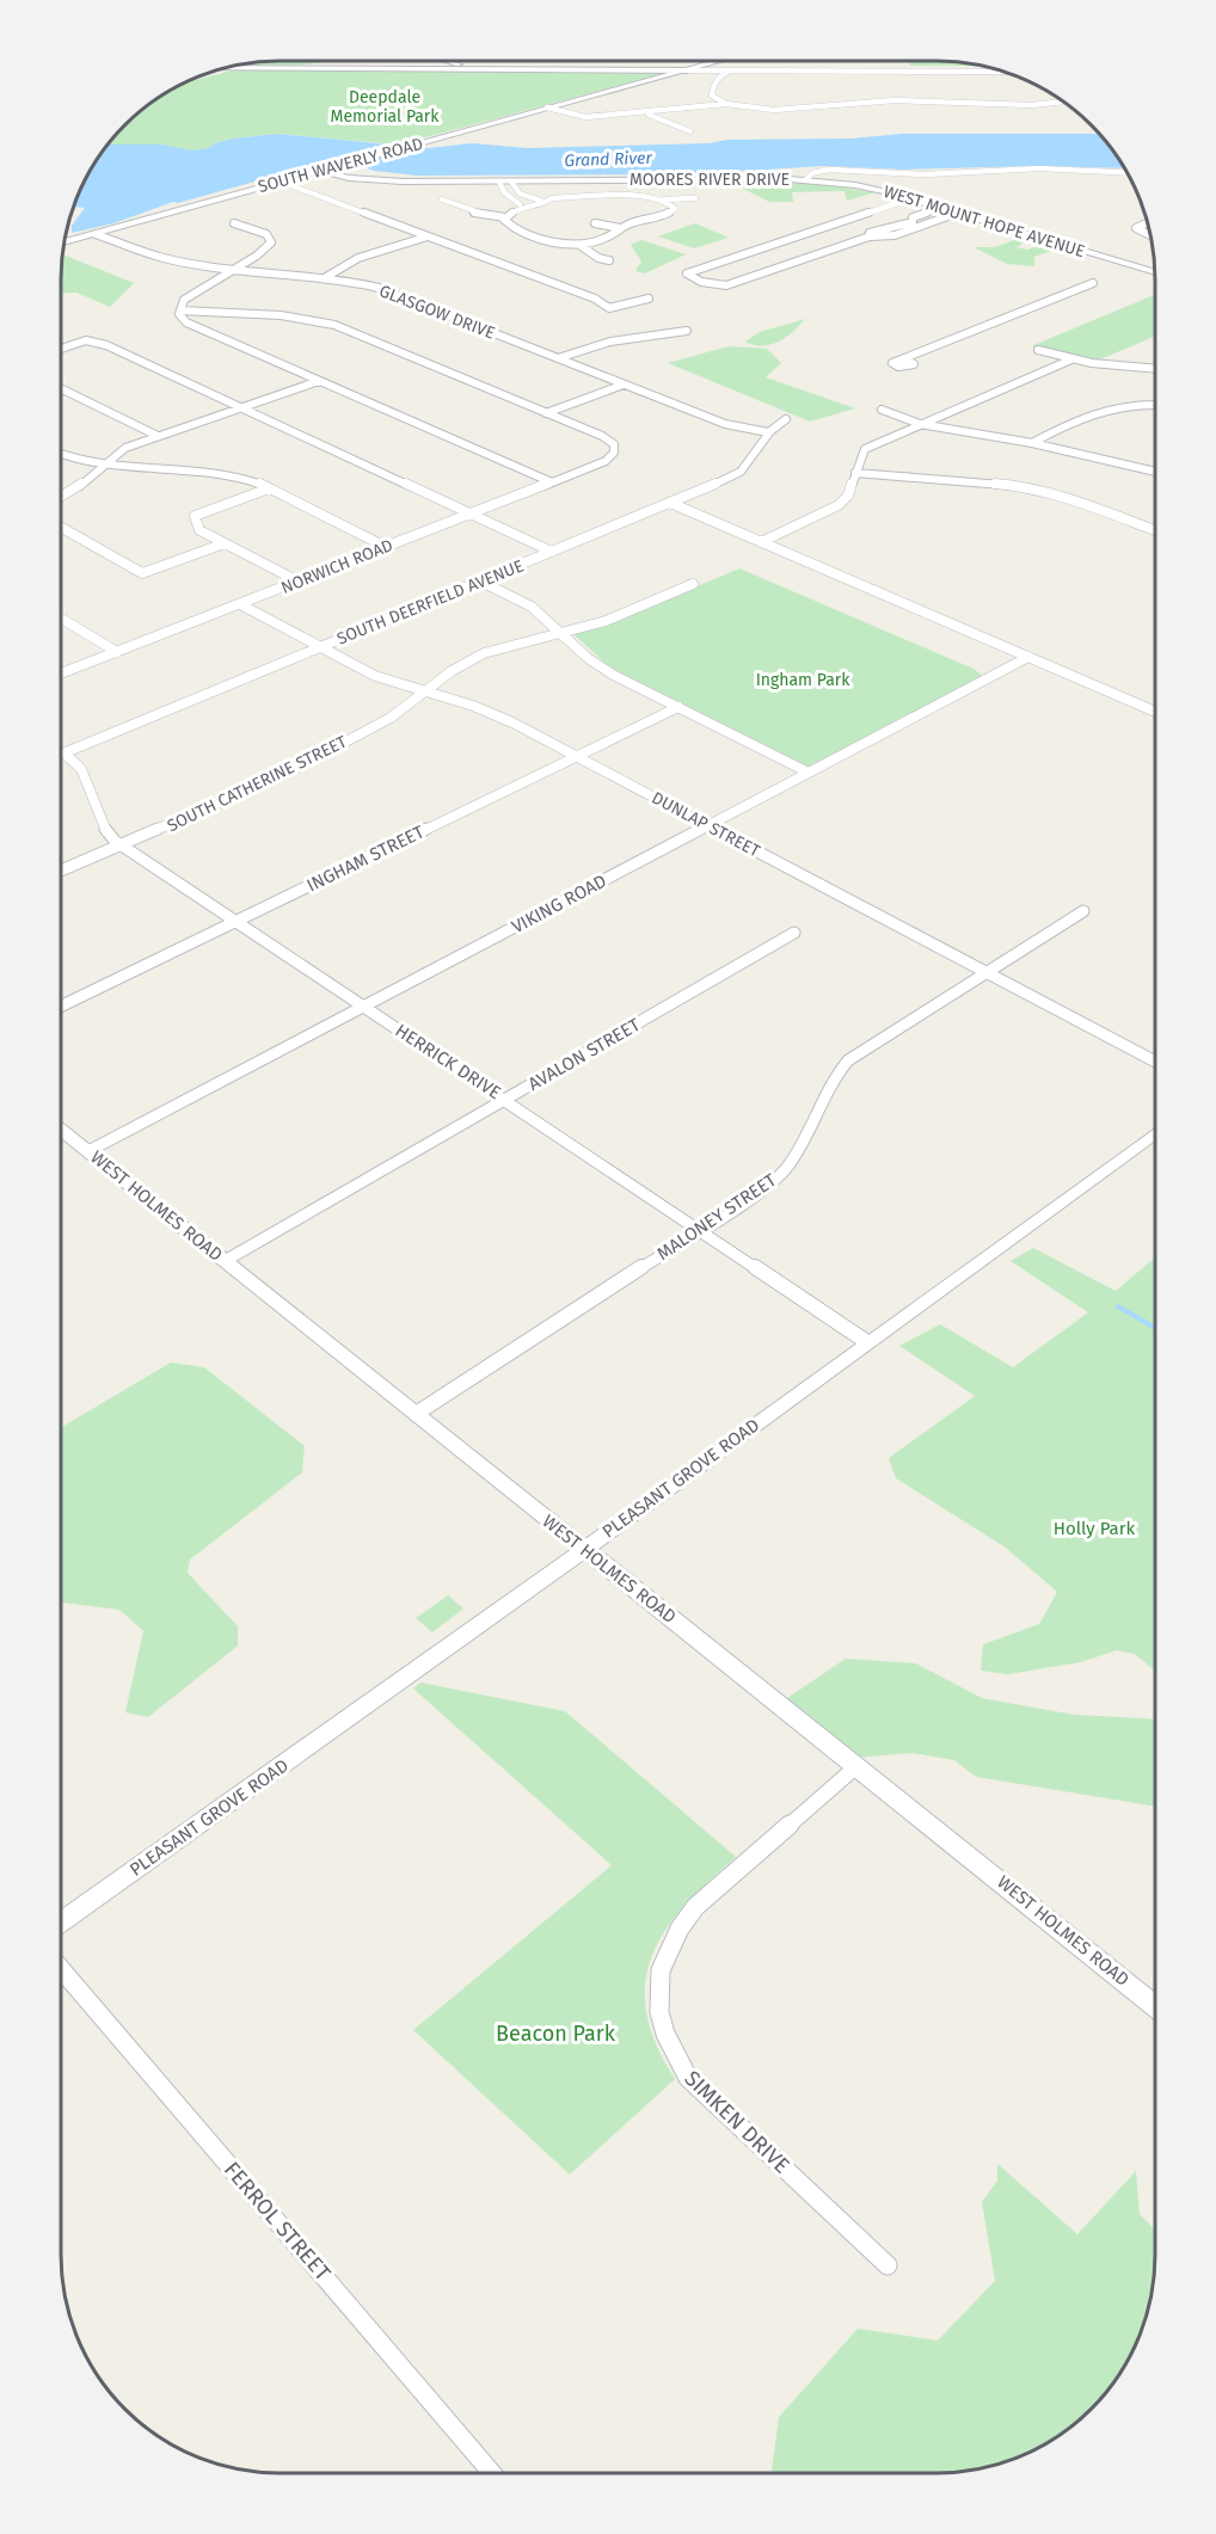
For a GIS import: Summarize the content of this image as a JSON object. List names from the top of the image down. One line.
{"streets":{"main road":["SOUTH WAVERLY ROAD"],"street":["MOORES RIVER DRIVE","WEST MOUNT HOPE AVENUE","GLASGOW DRIVE","NORWICH ROAD","SOUTH DEERFIELD AVENUE","SOUTH CATHERINE STREET","DUNLAP STREET","INGHAM STREET","VIKING ROAD","AVALON STREET","HERRICK DRIVE","WEST HOLMES ROAD","MALONEY STREET","PLEASANT GROVE ROAD","SIMKEN DRIVE","FERROL STREET"]},"crossings":[["SOUTH WAVERLY ROAD","MOORES RIVER DRIVE"],["SOUTH WAVERLY ROAD","GLASGOW DRIVE"],["MOORES RIVER DRIVE","WEST MOUNT HOPE AVENUE"],["GLASGOW DRIVE","SOUTH DEERFIELD AVENUE"],["NORWICH ROAD","DUNLAP STREET"],["SOUTH DEERFIELD AVENUE","DUNLAP STREET"],["SOUTH DEERFIELD AVENUE","HERRICK DRIVE"],["SOUTH CATHERINE STREET","DUNLAP STREET"],["SOUTH CATHERINE STREET","HERRICK DRIVE"],["DUNLAP STREET","INGHAM STREET"],["DUNLAP STREET","VIKING ROAD"],["DUNLAP STREET","MALONEY STREET"],["INGHAM STREET","HERRICK DRIVE"],["VIKING ROAD","HERRICK DRIVE"],["VIKING ROAD","WEST HOLMES ROAD"],["AVALON STREET","HERRICK DRIVE"],["AVALON STREET","WEST HOLMES ROAD"],["HERRICK DRIVE","MALONEY STREET"],["HERRICK DRIVE","PLEASANT GROVE ROAD"],["WEST HOLMES ROAD","MALONEY STREET"],["WEST HOLMES ROAD","PLEASANT GROVE ROAD"],["WEST HOLMES ROAD","SIMKEN DRIVE"]],"water":["Grand River"],"parks":["Deepdale Memorial Park","Ingham Park","Holly Park","Beacon Park"]}
